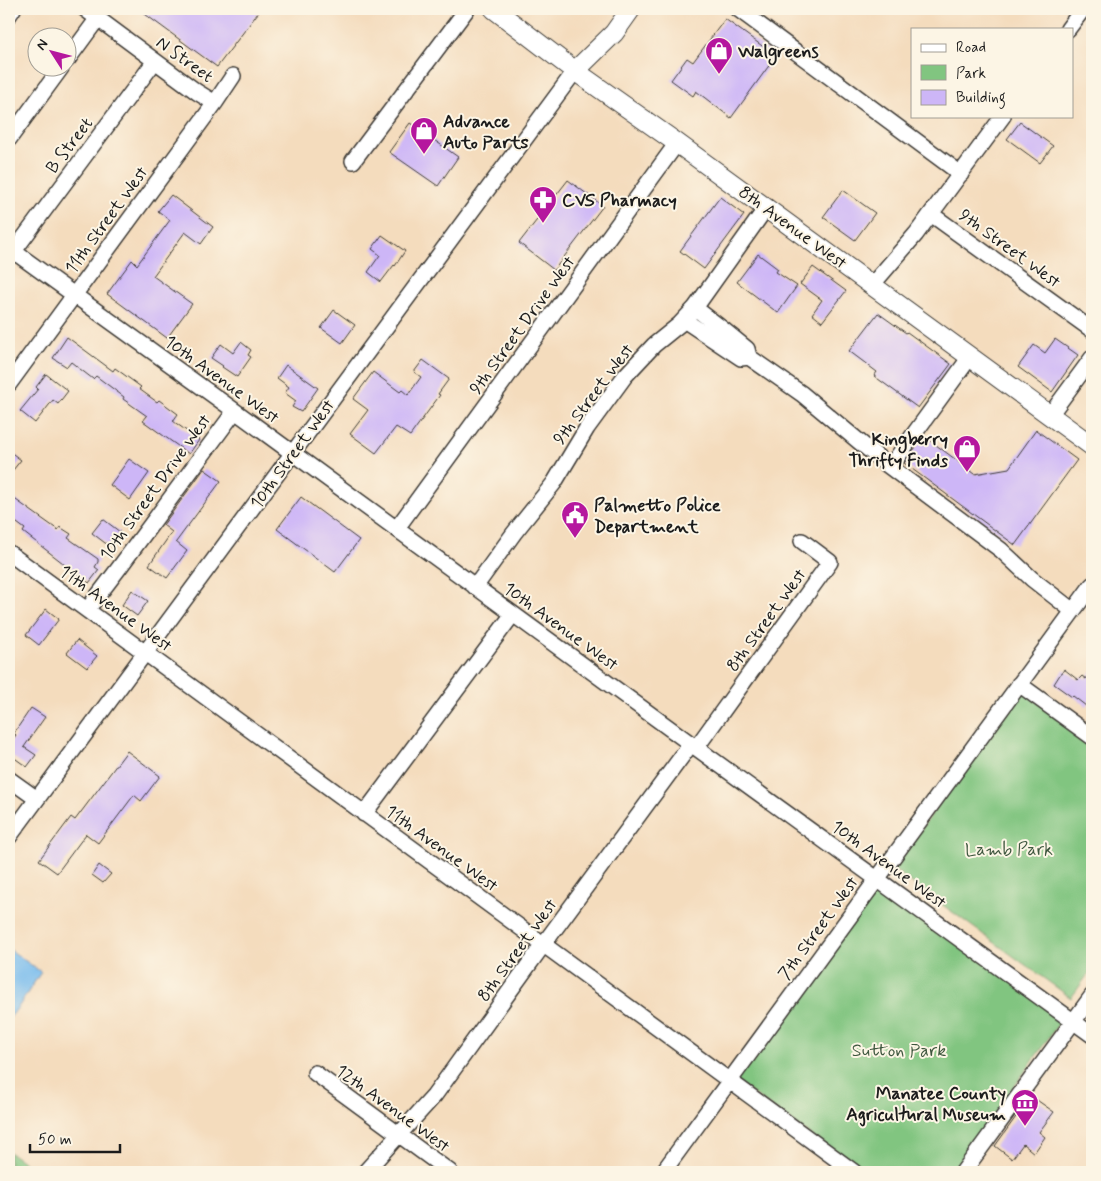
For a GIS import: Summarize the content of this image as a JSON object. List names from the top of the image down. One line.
{"streets":{"main road":["8th Avenue West","10th Street West"],"street":["N Street","B Street","11th Street West","9th Street West","9th Street Drive West","10th Avenue West","10th Street Drive West","11th Avenue West","8th Street West","7th Street West","12th Avenue West"]},"crossings":[["N Street","B Street"],["N Street","11th Street West"],["B Street","10th Avenue West"],["11th Street West","10th Avenue West"],["8th Avenue West","9th Street West"],["8th Avenue West","9th Street Drive West"],["8th Avenue West","10th Street West"],["9th Street West","10th Avenue West"],["9th Street Drive West","10th Avenue West"],["10th Avenue West","10th Street West"],["10th Avenue West","10th Street Drive West"],["10th Avenue West","8th Street West"],["10th Avenue West","7th Street West"],["10th Street West","11th Avenue West"],["10th Street Drive West","11th Avenue West"],["11th Avenue West","8th Street West"],["11th Avenue West","7th Street West"],["8th Street West","12th Avenue West"]],"parks":["Lamb Park","Sutton Park"],"places":{"shop":["Walgreens","Advance Auto Parts","Kingberry Thrifty Finds"],"pharmacy":["CVS Pharmacy"],"public building":["Palmetto Police Department"],"museum":["Manatee County Agricultural Museum"]},"legend":["Road","Park","Building"],"scale_bar":"50 m","north":"top left"}
